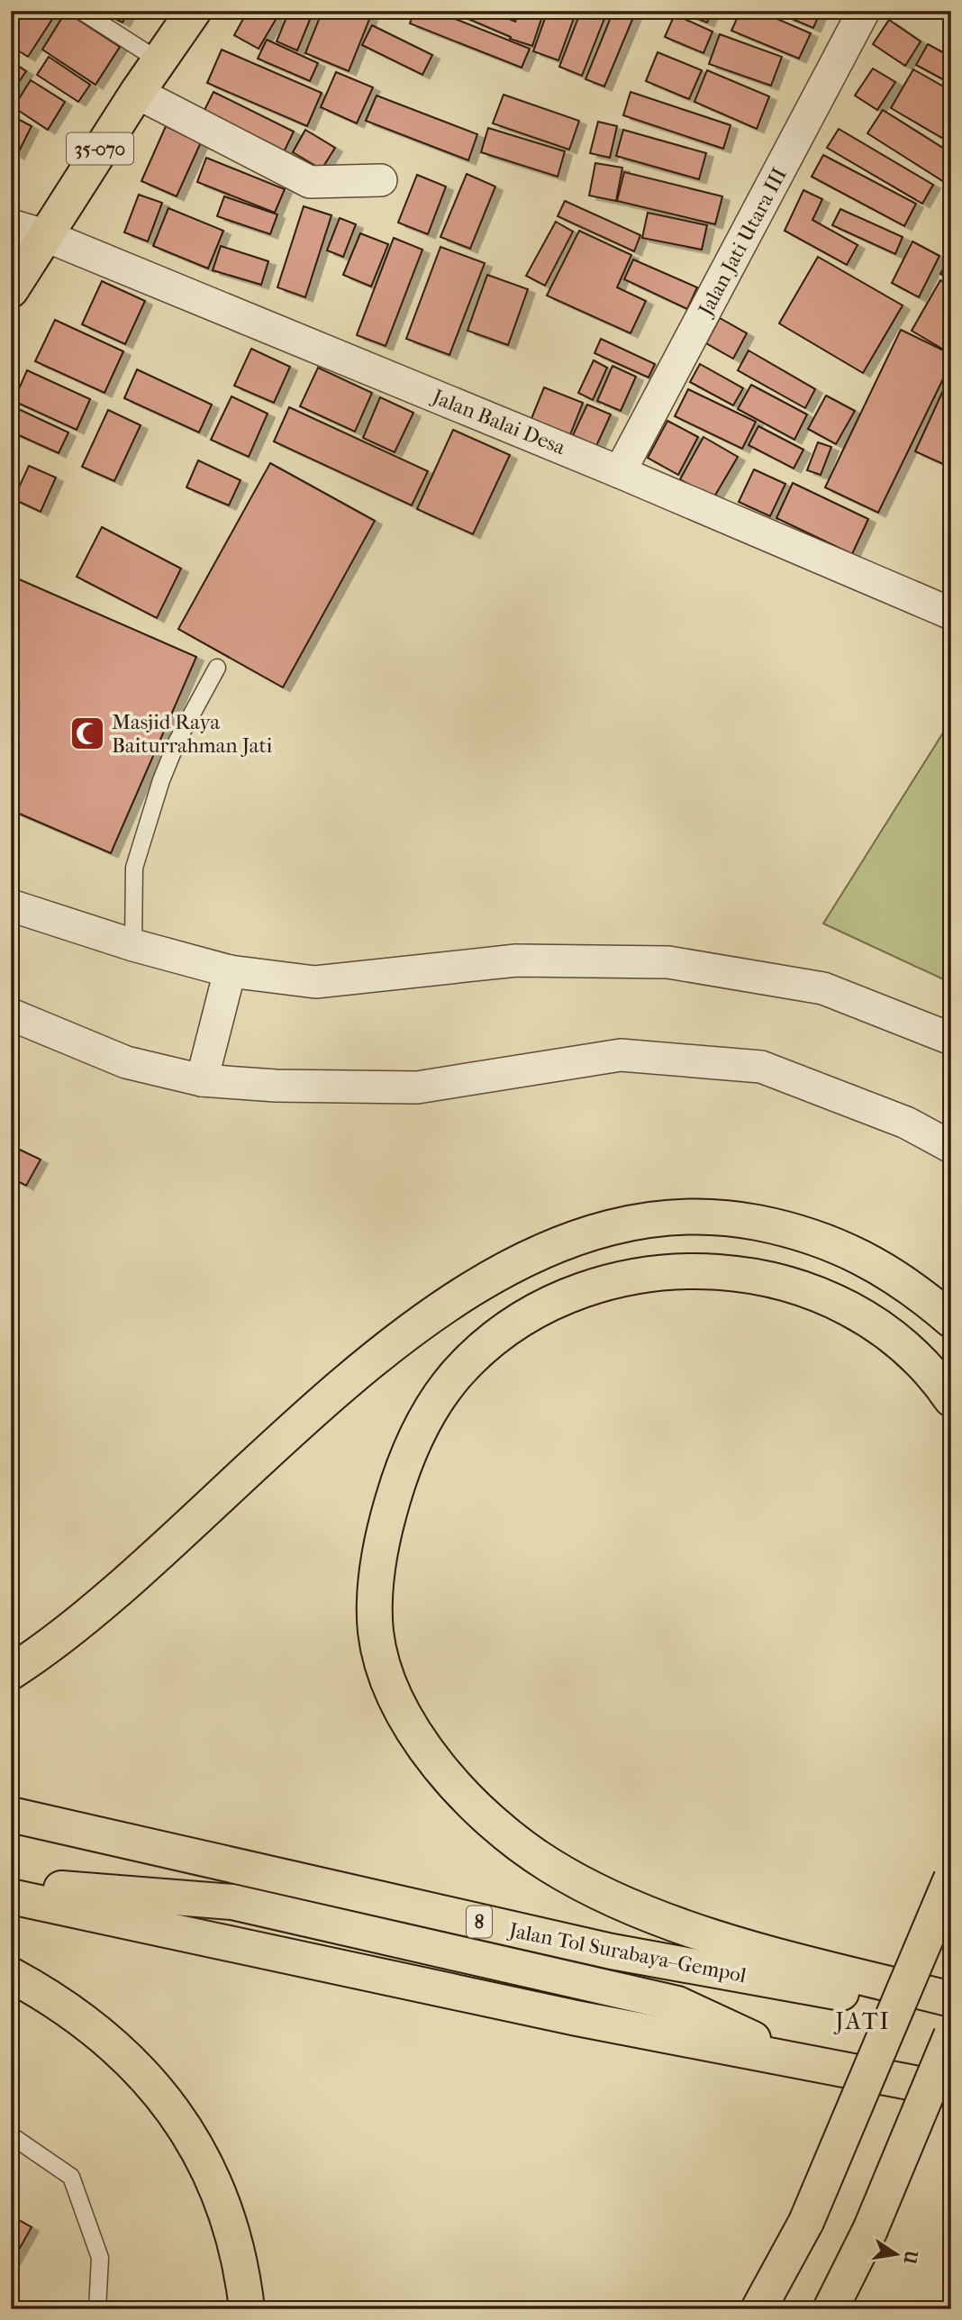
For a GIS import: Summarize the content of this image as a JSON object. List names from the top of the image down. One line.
{"streets":{"main road":["35-070","8","Jalan Tol Surabaya–Gempol"],"street":["Jalan Jati Utara III","Jalan Balai Desa"]},"crossings":[["35-070","Jalan Balai Desa"],["Jalan Jati Utara III","Jalan Balai Desa"]],"districts":["JATI"],"places":{"mosque":["Masjid Raya Baiturrahman Jati"]},"north":"right"}
